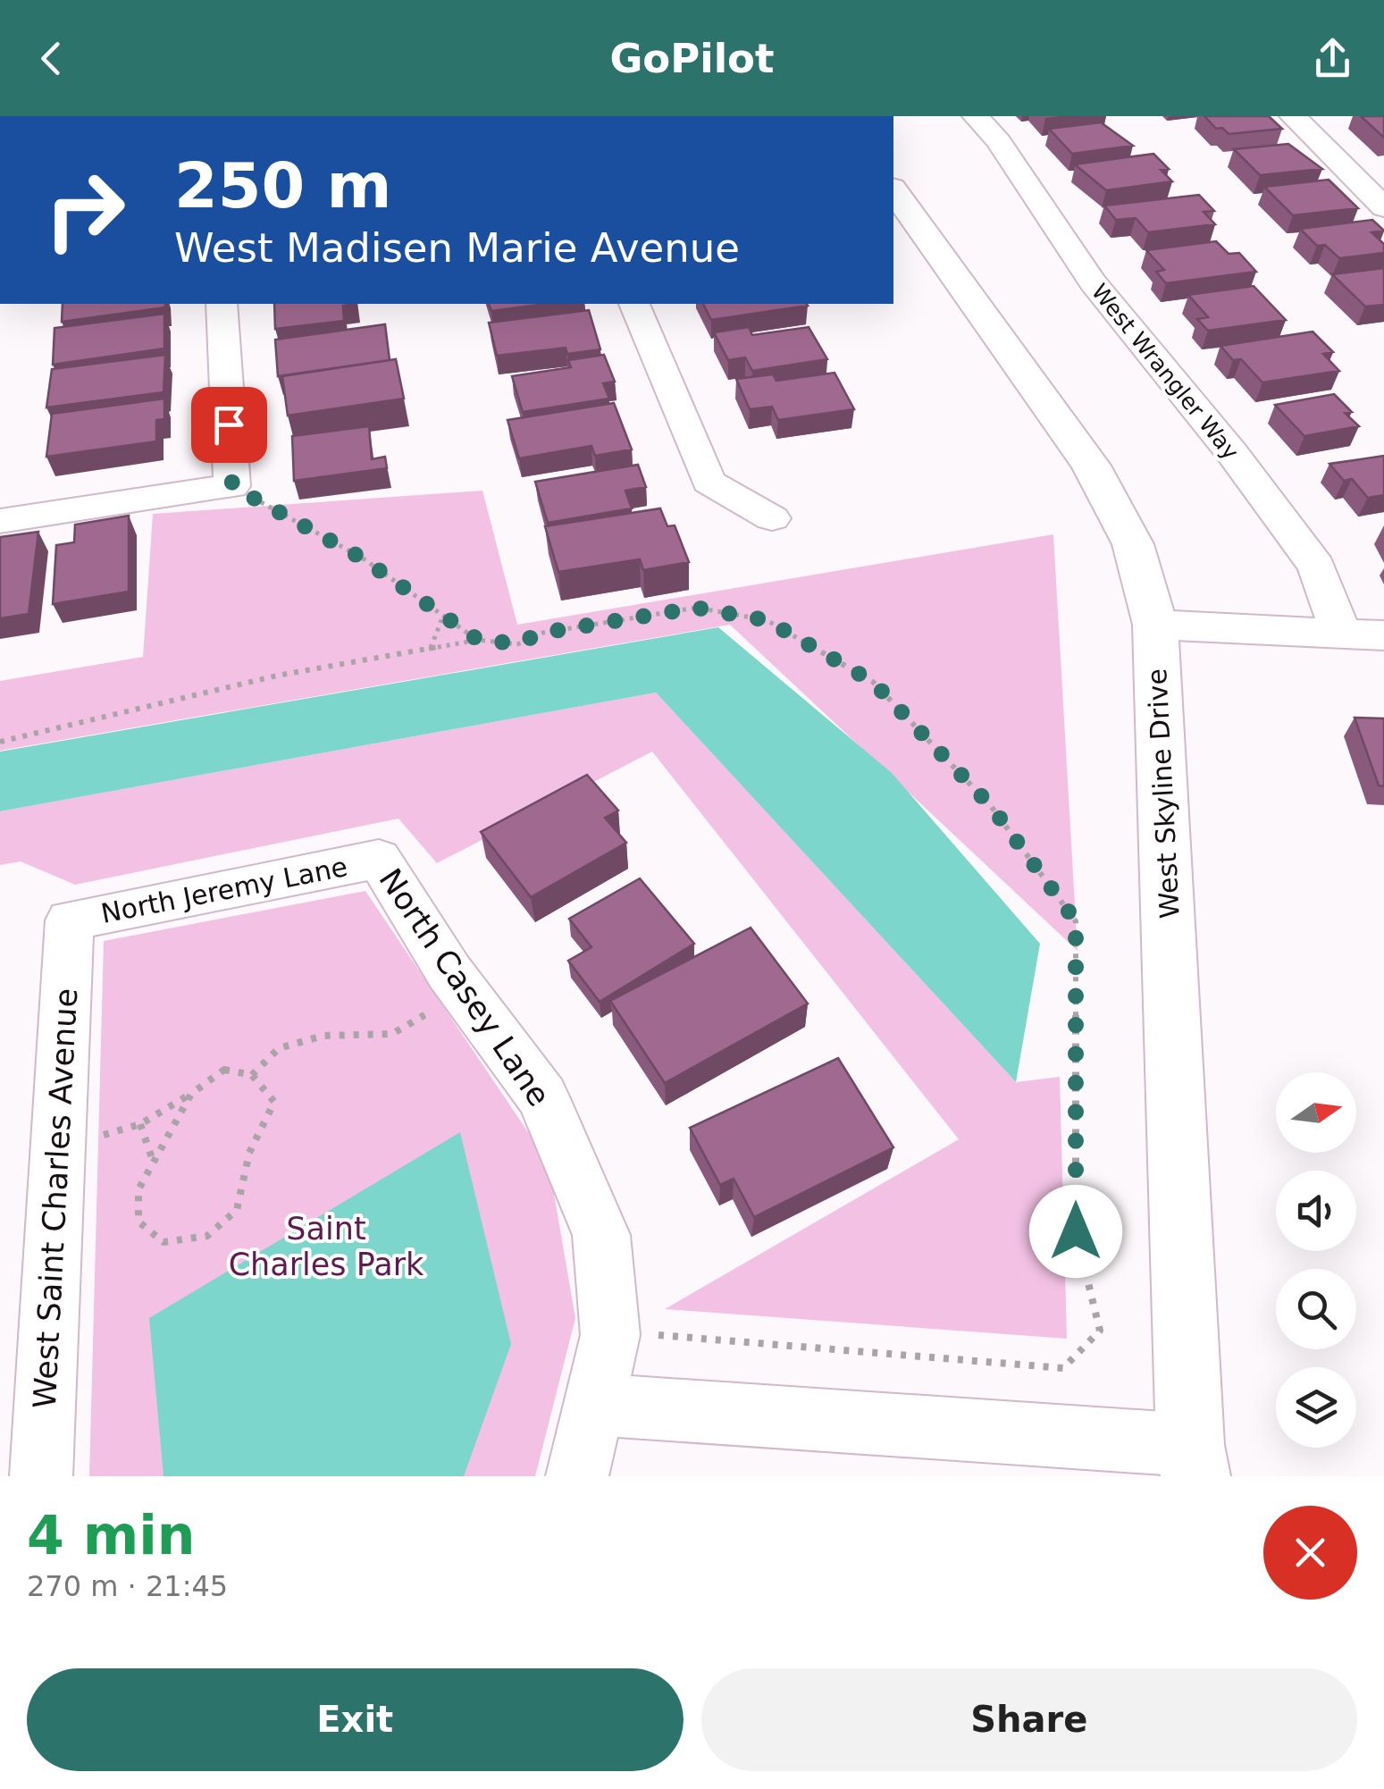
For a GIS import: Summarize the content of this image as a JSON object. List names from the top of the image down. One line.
{"streets":{"street":["West Wrangler Way","West Skyline Drive","North Jeremy Lane","North Casey Lane","West Saint Charles Avenue"]},"crossings":[["North Jeremy Lane","North Casey Lane"],["North Jeremy Lane","West Saint Charles Avenue"]],"parks":["Saint Charles Park"],"north":"right","page":{"header":"GoPilot","turn":["250 m","West Madisen Marie Avenue"],"heading":["4 min","270 m · 21:45"],"buttons":["Exit","Share"]}}
